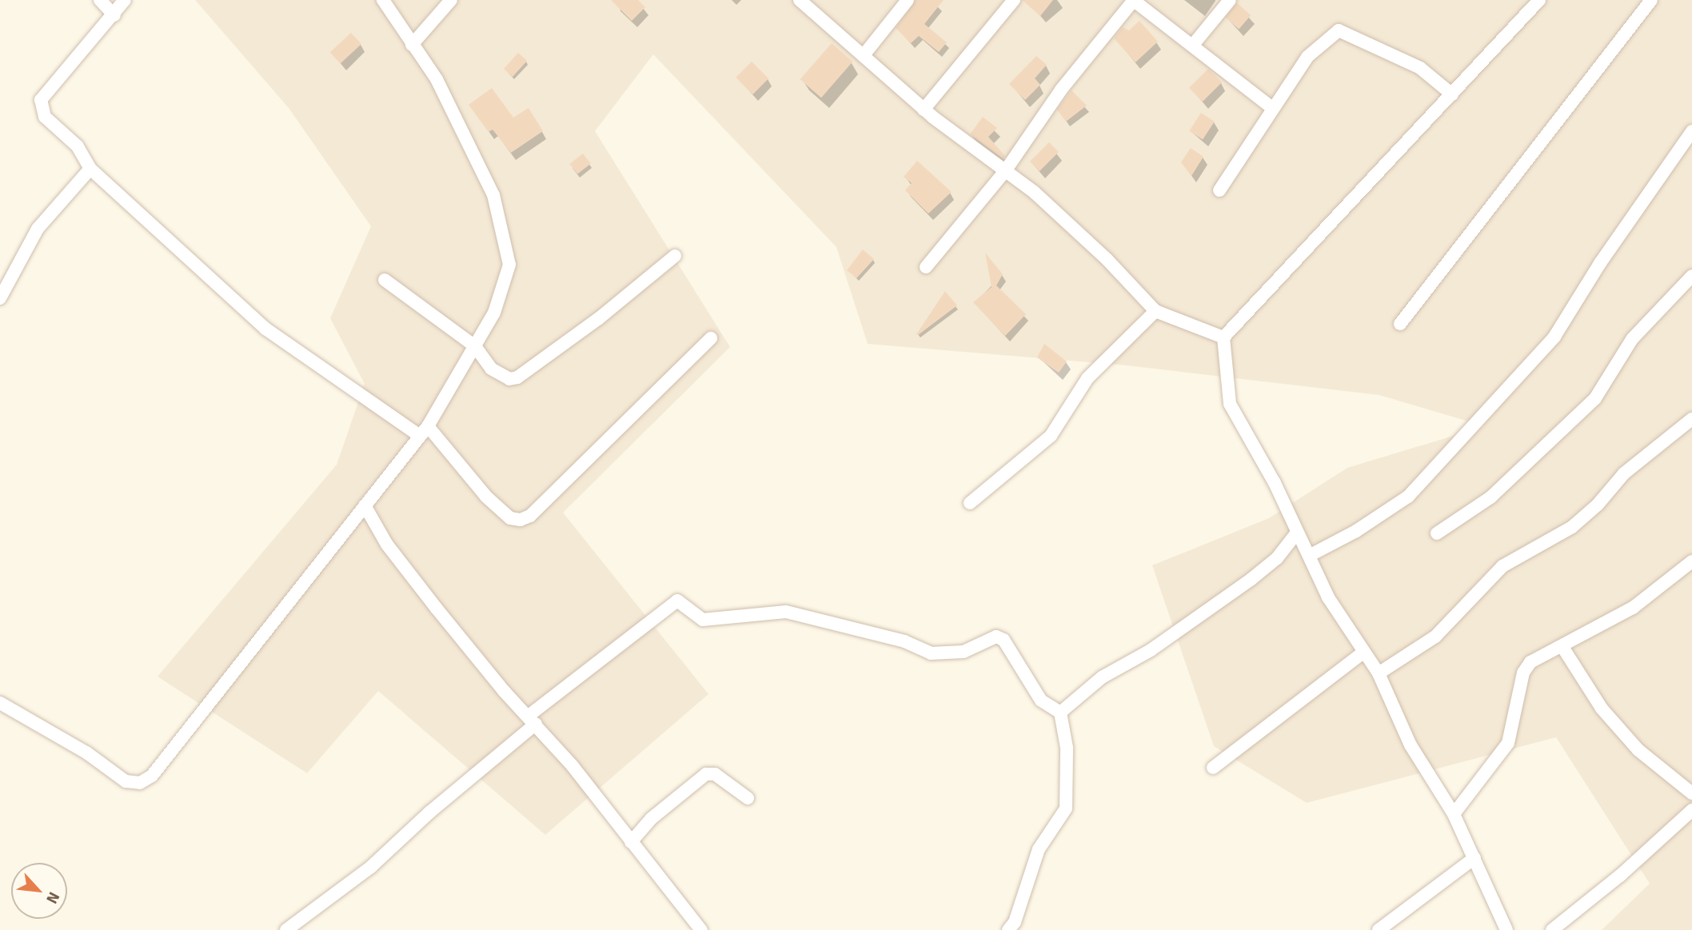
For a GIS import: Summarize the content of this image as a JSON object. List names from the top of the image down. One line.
{"north":"bottom right"}
